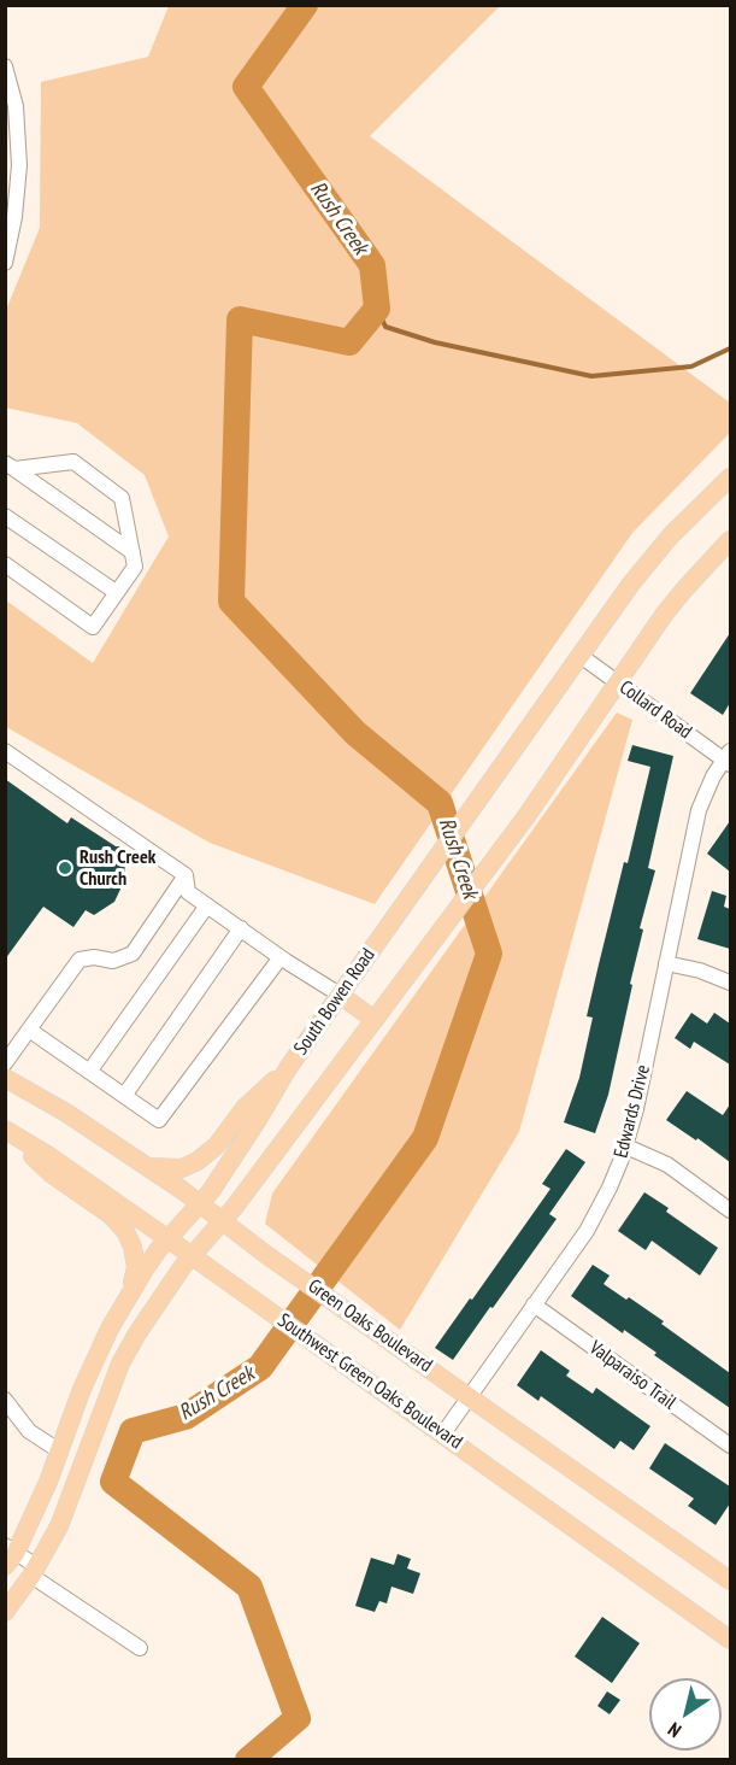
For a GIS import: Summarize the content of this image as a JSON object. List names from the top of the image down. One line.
{"streets":{"main road":["South Bowen Road","Green Oaks Boulevard","Southwest Green Oaks Boulevard"],"street":["Collard Road","Edwards Drive","Valparaiso Trail"]},"crossings":[["Collard Road","South Bowen Road"],["Collard Road","Edwards Drive"],["South Bowen Road","Green Oaks Boulevard"],["South Bowen Road","Southwest Green Oaks Boulevard"],["Edwards Drive","Green Oaks Boulevard"],["Edwards Drive","Valparaiso Trail"],["Edwards Drive","Southwest Green Oaks Boulevard"]],"water":["Rush Creek"],"places":["Rush Creek Church"],"north":"bottom left"}
